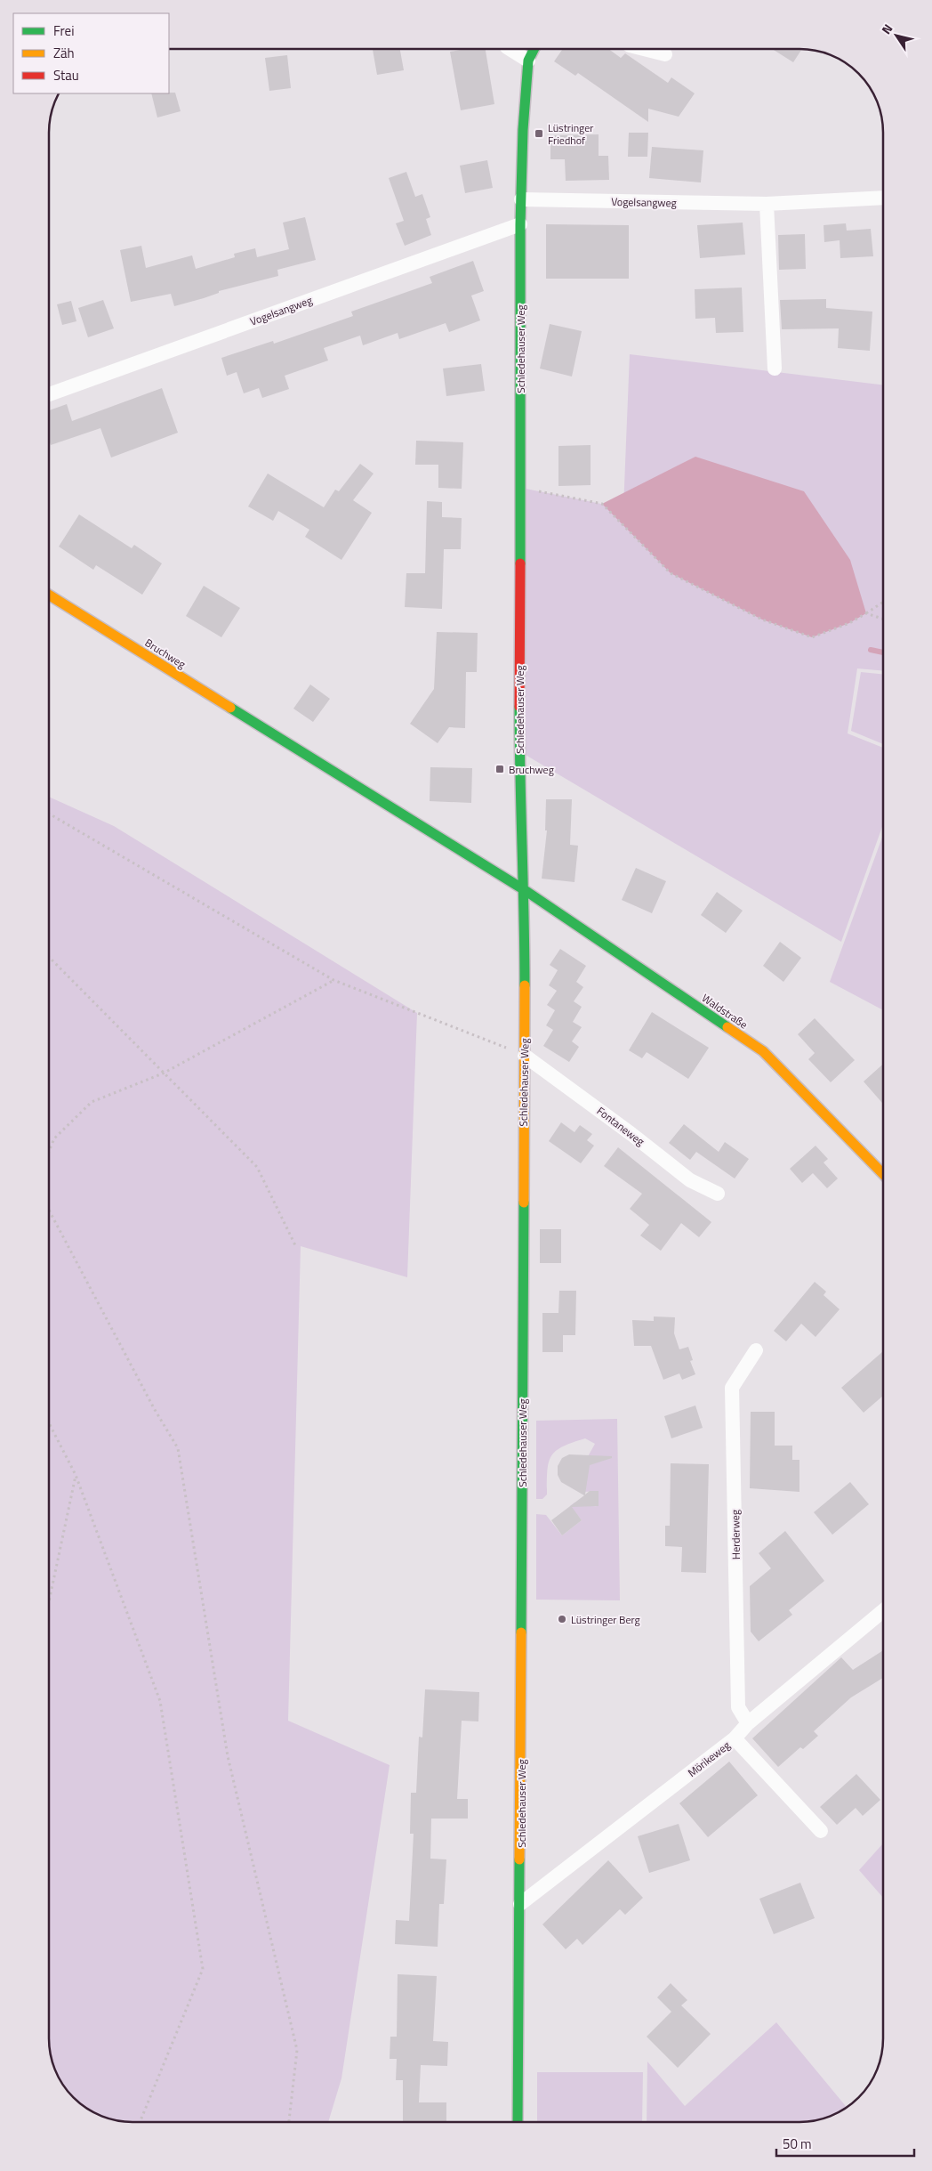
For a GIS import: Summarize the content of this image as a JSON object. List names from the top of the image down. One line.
{"streets":{"street":["Vogelsangweg","Schledehauser Weg","Bruchweg","Waldstraße","Fontaneweg","Herderweg","Mörikeweg"]},"crossings":[["Vogelsangweg","Schledehauser Weg"],["Schledehauser Weg","Bruchweg"],["Schledehauser Weg","Waldstraße"],["Schledehauser Weg","Fontaneweg"],["Schledehauser Weg","Mörikeweg"],["Bruchweg","Waldstraße"],["Herderweg","Mörikeweg"]],"places":{"transit":["Lüstringer Friedhof","Bruchweg"],"other":["Lüstringer Berg"]},"legend":["Frei","Zäh","Stau"],"scale_bar":"50 m","north":"top left"}
